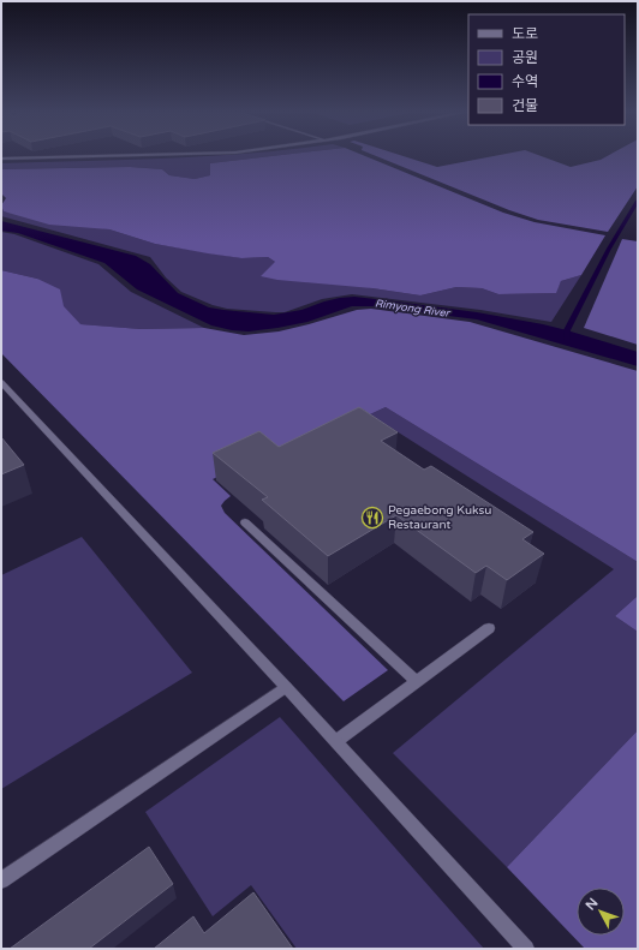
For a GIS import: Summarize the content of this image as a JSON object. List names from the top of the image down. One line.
{"water":["Rimyong River"],"places":{"restaurant":["Pegaebong Kuksu Restaurant"]},"legend":["도로","공원","수역","건물"],"north":"top left"}
